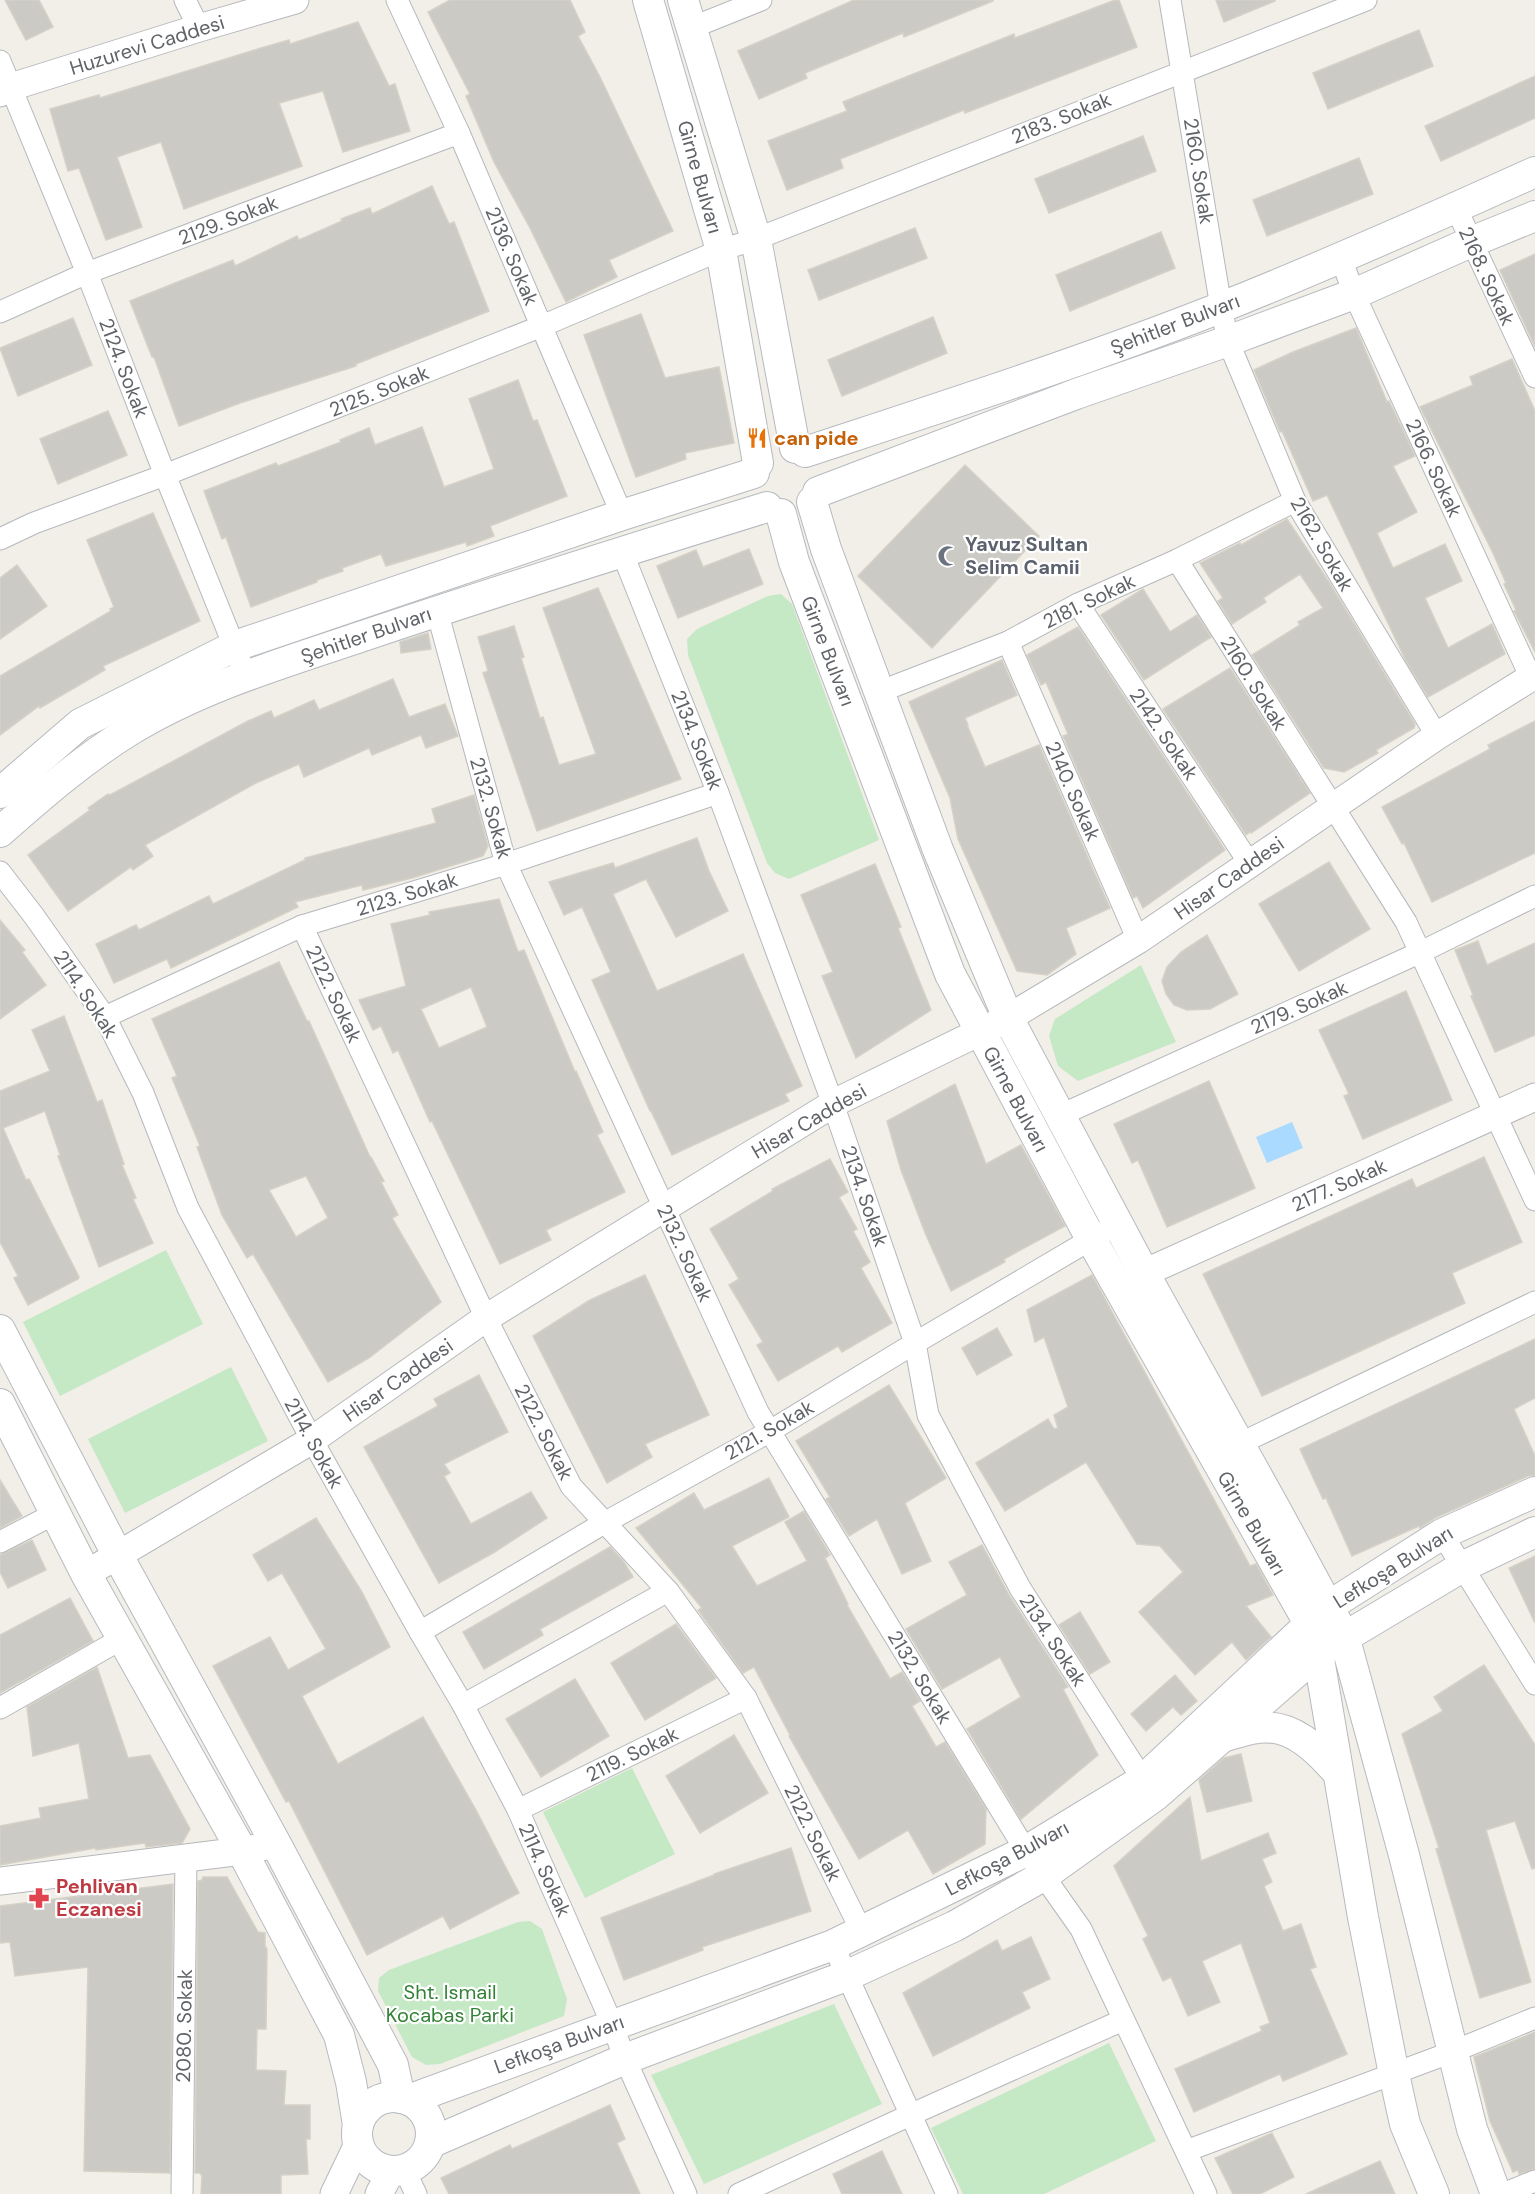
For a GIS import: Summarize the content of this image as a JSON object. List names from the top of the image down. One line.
{"streets":{"main road":["Girne Bulvarı","Şehitler Bulvarı","Lefkoşa Bulvarı"],"street":["Huzurevi Caddesi","2183. Sokak","2160. Sokak","2129. Sokak","2136. Sokak","2168. Sokak","2124. Sokak","2125. Sokak","2166. Sokak","2162. Sokak","2181. Sokak","2142. Sokak","2134. Sokak","2140. Sokak","2132. Sokak","Hisar Caddesi","2123. Sokak","2114. Sokak","2122. Sokak","2179. Sokak","2177. Sokak","2121. Sokak","2119. Sokak","2080. Sokak"]},"crossings":[["Huzurevi Caddesi","2124. Sokak"],["2183. Sokak","2160. Sokak"],["2183. Sokak","Girne Bulvarı"],["2183. Sokak","2125. Sokak"],["2160. Sokak","Şehitler Bulvarı"],["2160. Sokak","2162. Sokak"],["2160. Sokak","2181. Sokak"],["2160. Sokak","Hisar Caddesi"],["2160. Sokak","2179. Sokak"],["2160. Sokak","2177. Sokak"],["Girne Bulvarı","Şehitler Bulvarı"],["Girne Bulvarı","2125. Sokak"],["Girne Bulvarı","2181. Sokak"],["Girne Bulvarı","Hisar Caddesi"],["Girne Bulvarı","2179. Sokak"],["Girne Bulvarı","2177. Sokak"],["Girne Bulvarı","2121. Sokak"],["Girne Bulvarı","Lefkoşa Bulvarı"],["2129. Sokak","2136. Sokak"],["2129. Sokak","2124. Sokak"],["2136. Sokak","Şehitler Bulvarı"],["2136. Sokak","2125. Sokak"],["2168. Sokak","Şehitler Bulvarı"],["Şehitler Bulvarı","2124. Sokak"],["Şehitler Bulvarı","2166. Sokak"],["Şehitler Bulvarı","2162. Sokak"],["Şehitler Bulvarı","2134. Sokak"],["Şehitler Bulvarı","2132. Sokak"],["2124. Sokak","2125. Sokak"],["2166. Sokak","Hisar Caddesi"],["2162. Sokak","2181. Sokak"],["2162. Sokak","Hisar Caddesi"],["2181. Sokak","2142. Sokak"],["2181. Sokak","2140. Sokak"],["2142. Sokak","Hisar Caddesi"],["2134. Sokak","Hisar Caddesi"],["2134. Sokak","2123. Sokak"],["2134. Sokak","2121. Sokak"],["2134. Sokak","Lefkoşa Bulvarı"],["2140. Sokak","Hisar Caddesi"],["2132. Sokak","Hisar Caddesi"],["2132. Sokak","2123. Sokak"],["2132. Sokak","2121. Sokak"],["2132. Sokak","Lefkoşa Bulvarı"],["Hisar Caddesi","2114. Sokak"],["Hisar Caddesi","2122. Sokak"],["2123. Sokak","2114. Sokak"],["2123. Sokak","2122. Sokak"],["2114. Sokak","2121. Sokak"],["2114. Sokak","Lefkoşa Bulvarı"],["2114. Sokak","2119. Sokak"],["2122. Sokak","2121. Sokak"],["2122. Sokak","Lefkoşa Bulvarı"],["2122. Sokak","2119. Sokak"]],"parks":["Sht. Ismail Kocabas Parki"],"places":{"restaurant":["can pide"],"mosque":["Yavuz Sultan Selim Camii"],"pharmacy":["Pehlivan Eczanesi"]}}
